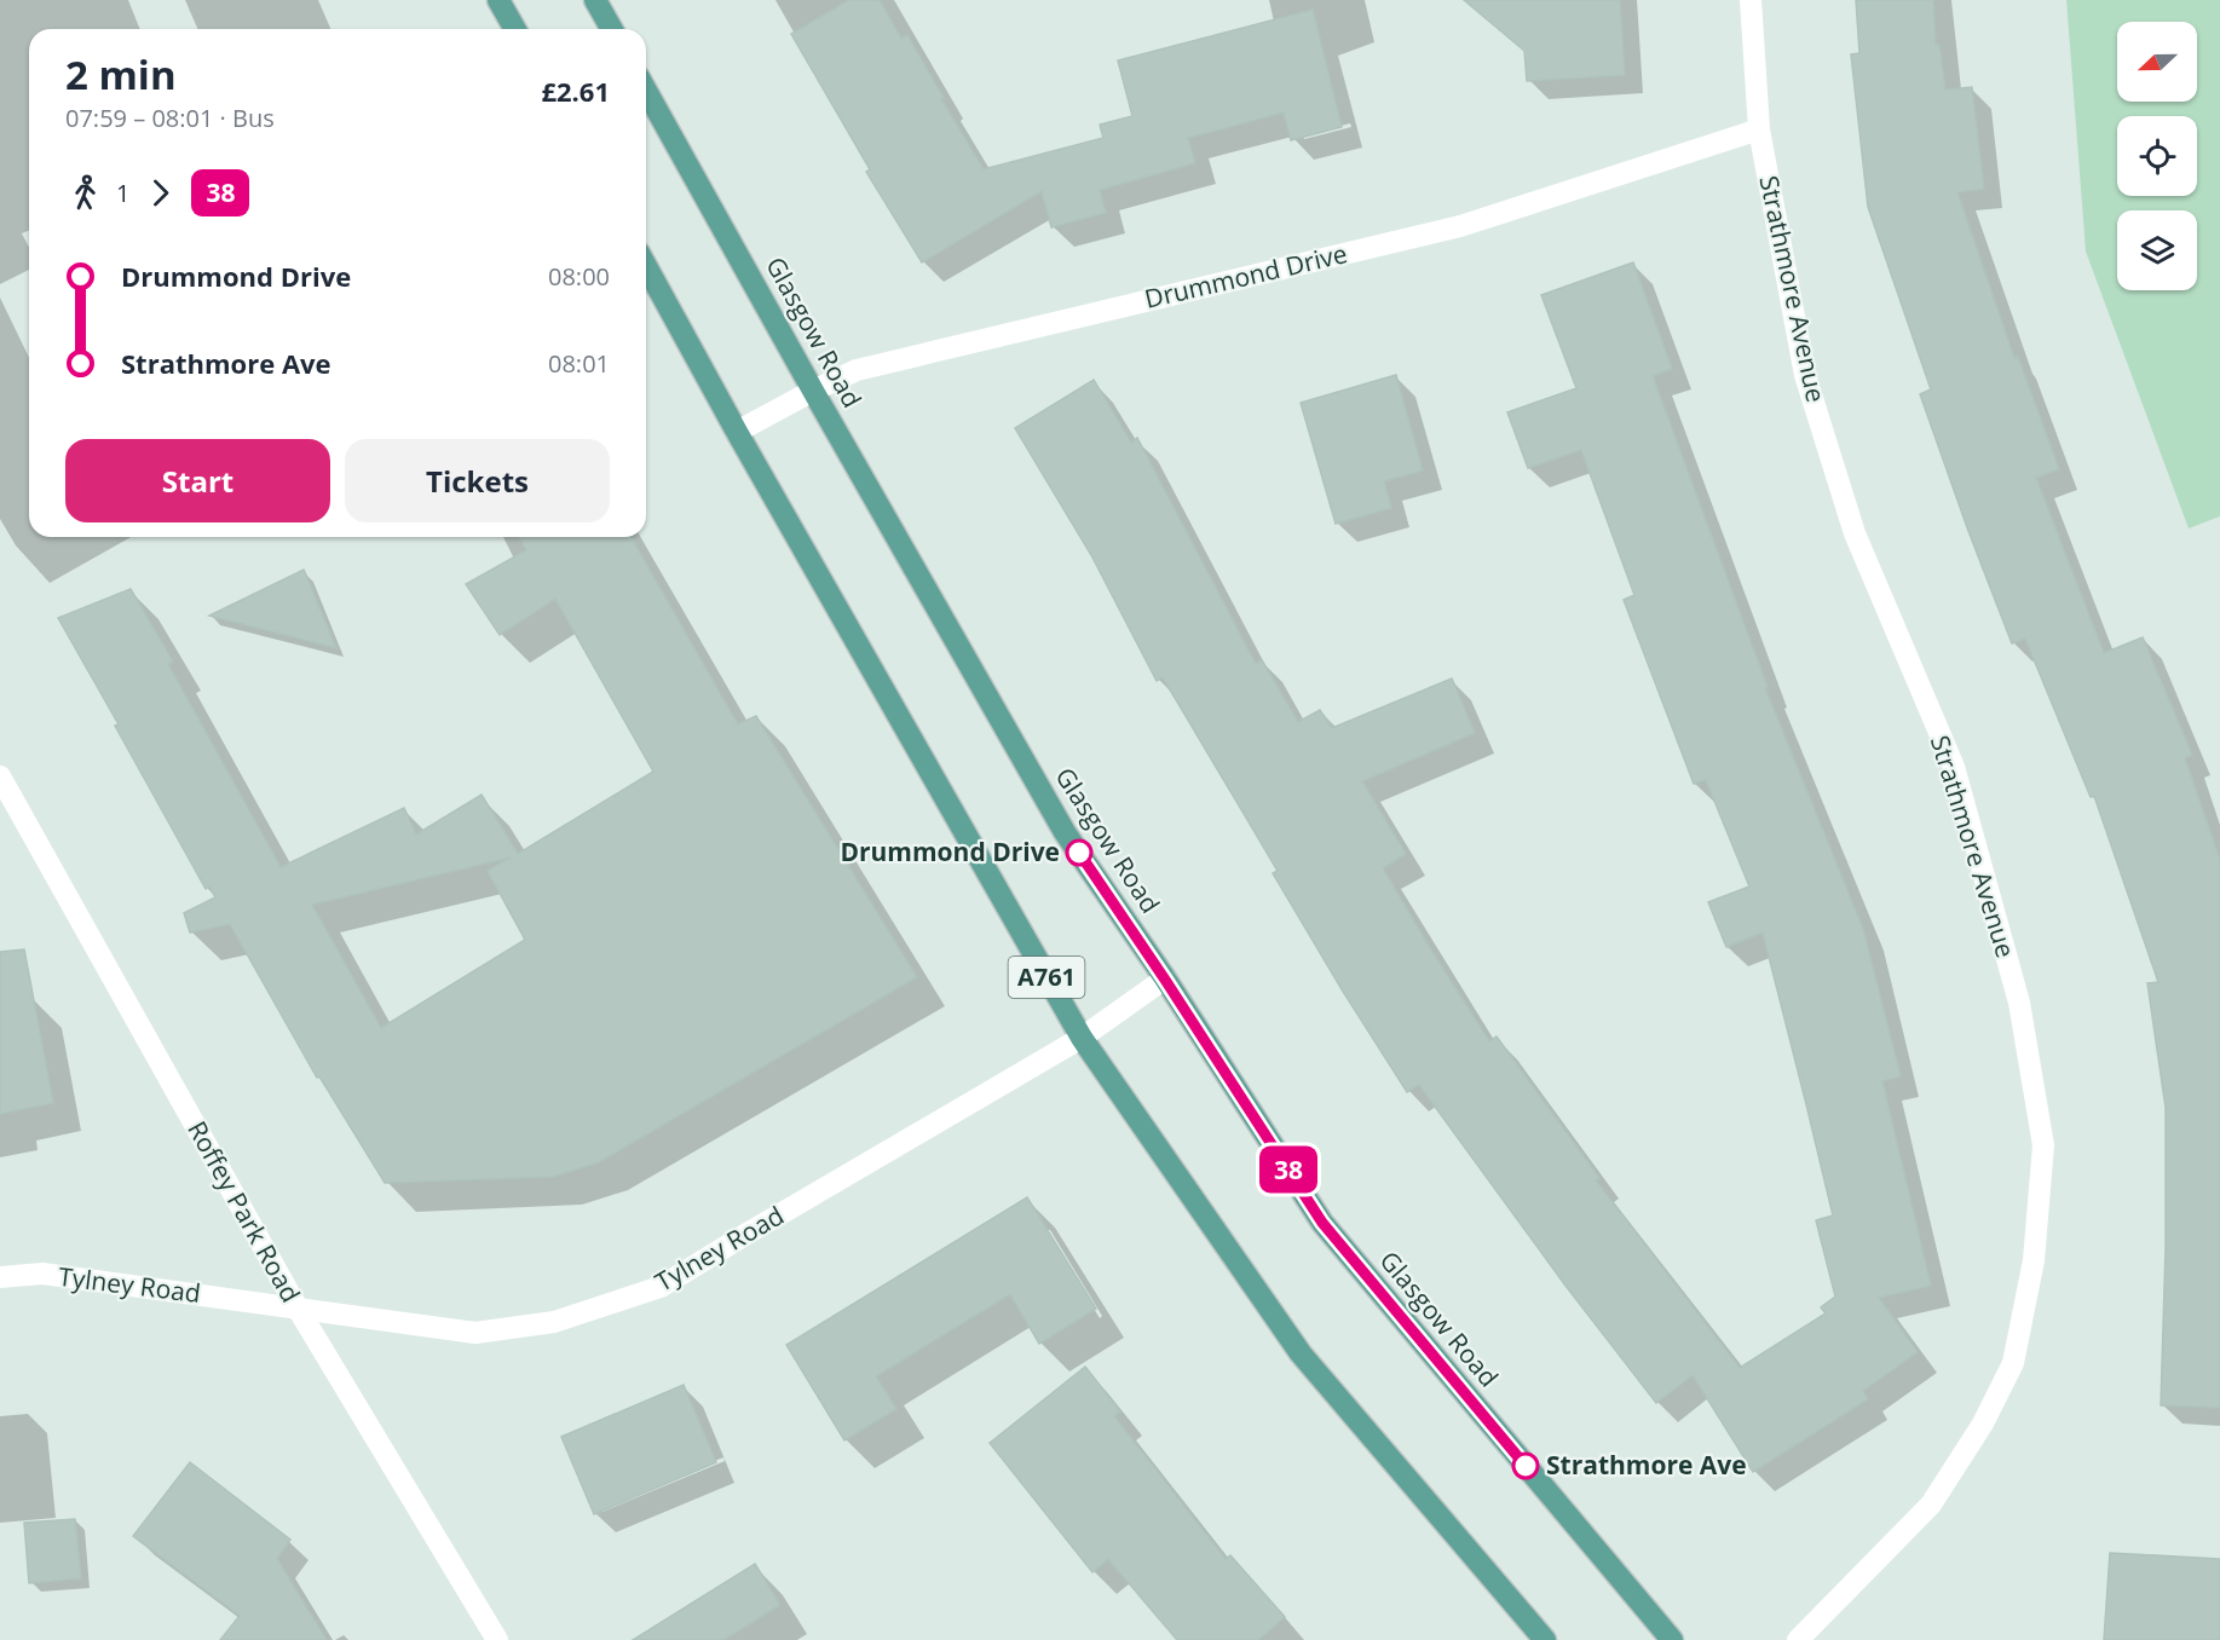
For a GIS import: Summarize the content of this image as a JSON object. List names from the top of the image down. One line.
{"streets":{"main road":["Glasgow Road","A761"],"street":["Drummond Drive","Strathmore Avenue","Roffey Park Road","Tylney Road"]},"crossings":[["Drummond Drive","Strathmore Avenue"],["Drummond Drive","Glasgow Road"],["Drummond Drive","A761"],["Glasgow Road","Tylney Road"],["A761","Tylney Road"],["Roffey Park Road","Tylney Road"]],"places":["Drummond Drive","Strathmore Ave"],"lines":["bus line 38"],"north":"left","page":{"on_map":"38","heading":["2 min","07:59 – 08:01 · Bus","£2.61"],"legs":["1","38"],"list":[{"name":"Drummond Drive","value":"08:00"},{"name":"Strathmore Ave","value":"08:01"}],"buttons":["Start","Tickets"]}}
